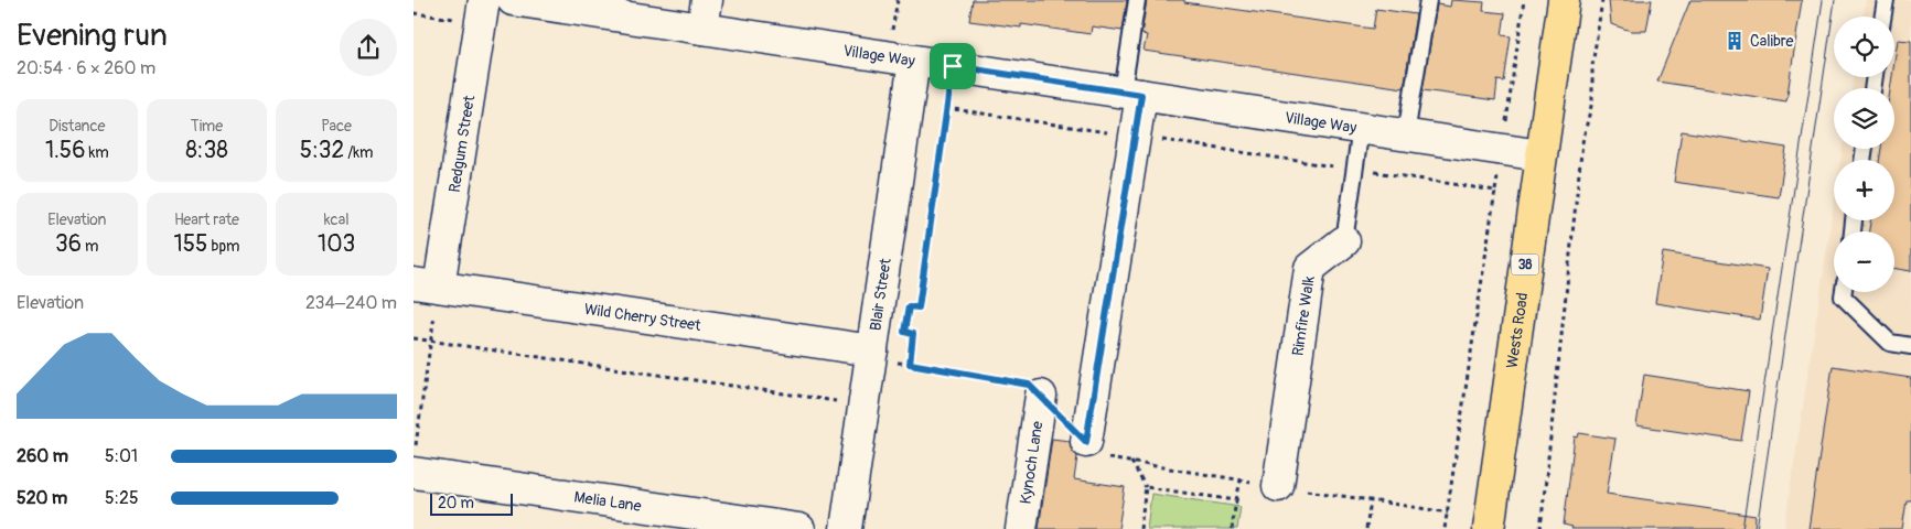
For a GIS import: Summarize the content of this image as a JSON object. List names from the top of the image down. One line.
{"streets":{"main road":["38","Wests Road"],"street":["Village Way","Redgum Street","Blair Street","Rimfire Walk","Wild Cherry Street","Kynoch Lane","Melia Lane"]},"crossings":[["Village Way","Blair Street"],["Village Way","Rimfire Walk"],["Village Way","Wests Road"],["Redgum Street","Wild Cherry Street"],["Blair Street","Wild Cherry Street"]],"places":{"building":["Calibre"]},"scale_bar":"20 m","page":{"heading":["Evening run","20:54 · 6 × 260 m"],"map_buttons":["+","−"],"stats":[["Distance","1.56 km"],["Time","8:38"],["Pace","5:32 /km"],["Elevation","36 m"],["Heart rate","155 bpm"],["kcal","103"]],"chart":["Elevation","234–240 m"],"list":[{"name":"260 m","note":"5:01"},{"name":"520 m","note":"5:25"}],"scale":"20 m"}}
